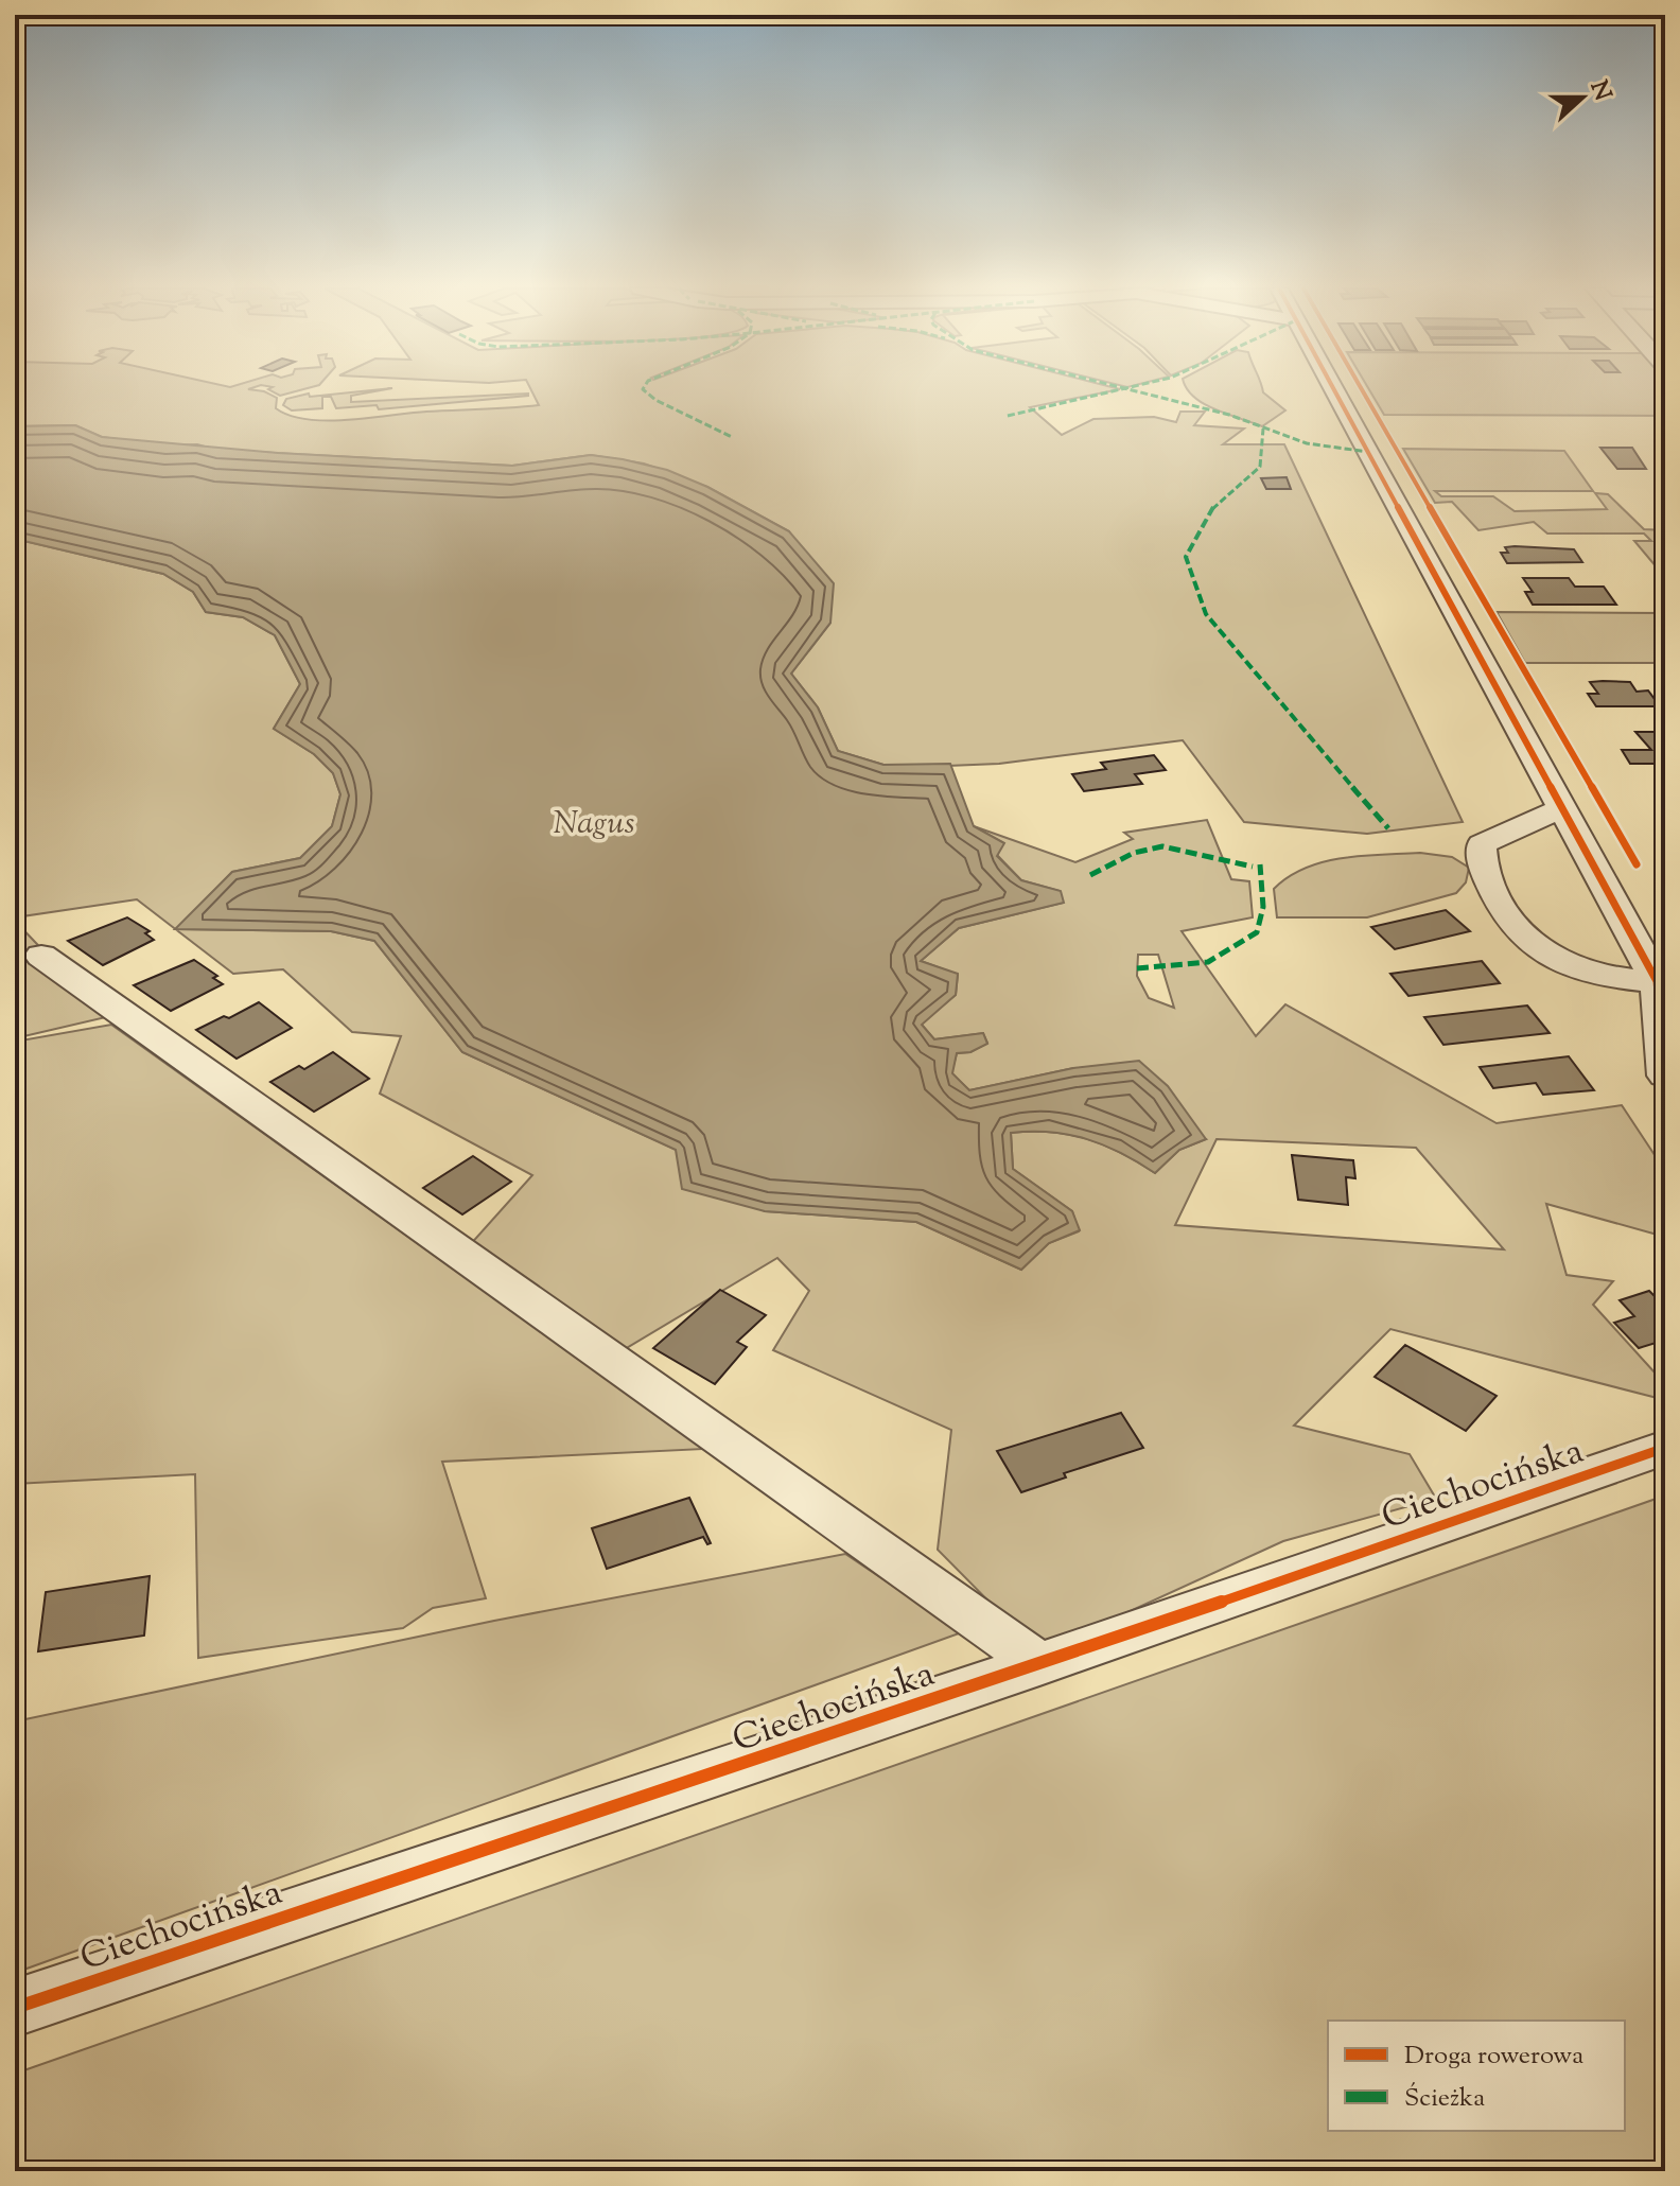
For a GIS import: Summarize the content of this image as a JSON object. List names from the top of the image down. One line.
{"streets":{"street":["Ciechocińska"]},"water":["Nagus"],"legend":["Droga rowerowa","Ścieżka"],"north":"right"}
